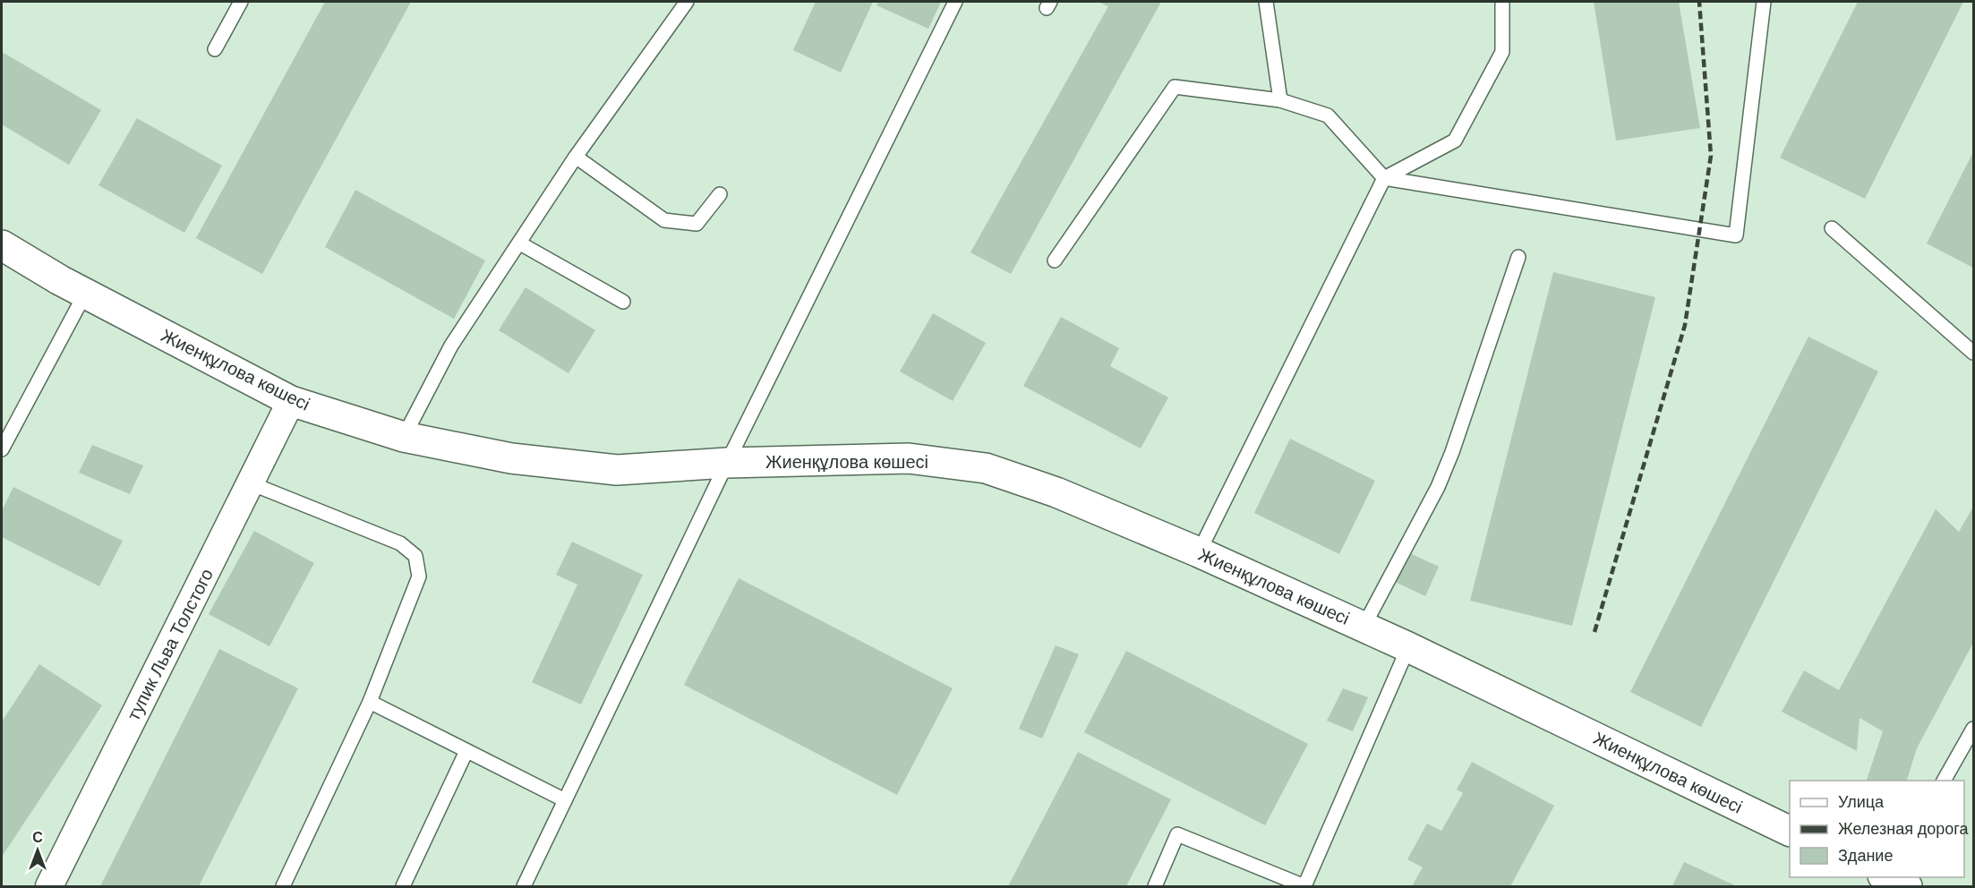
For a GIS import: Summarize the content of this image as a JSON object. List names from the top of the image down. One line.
{"streets":{"street":["Жиенқұлова көшесі","тупик Льва Толстого"]},"crossings":[["Жиенқұлова көшесі","тупик Льва Толстого"]],"legend":["Улица","Железная дорога","Здание"],"north":"top"}
